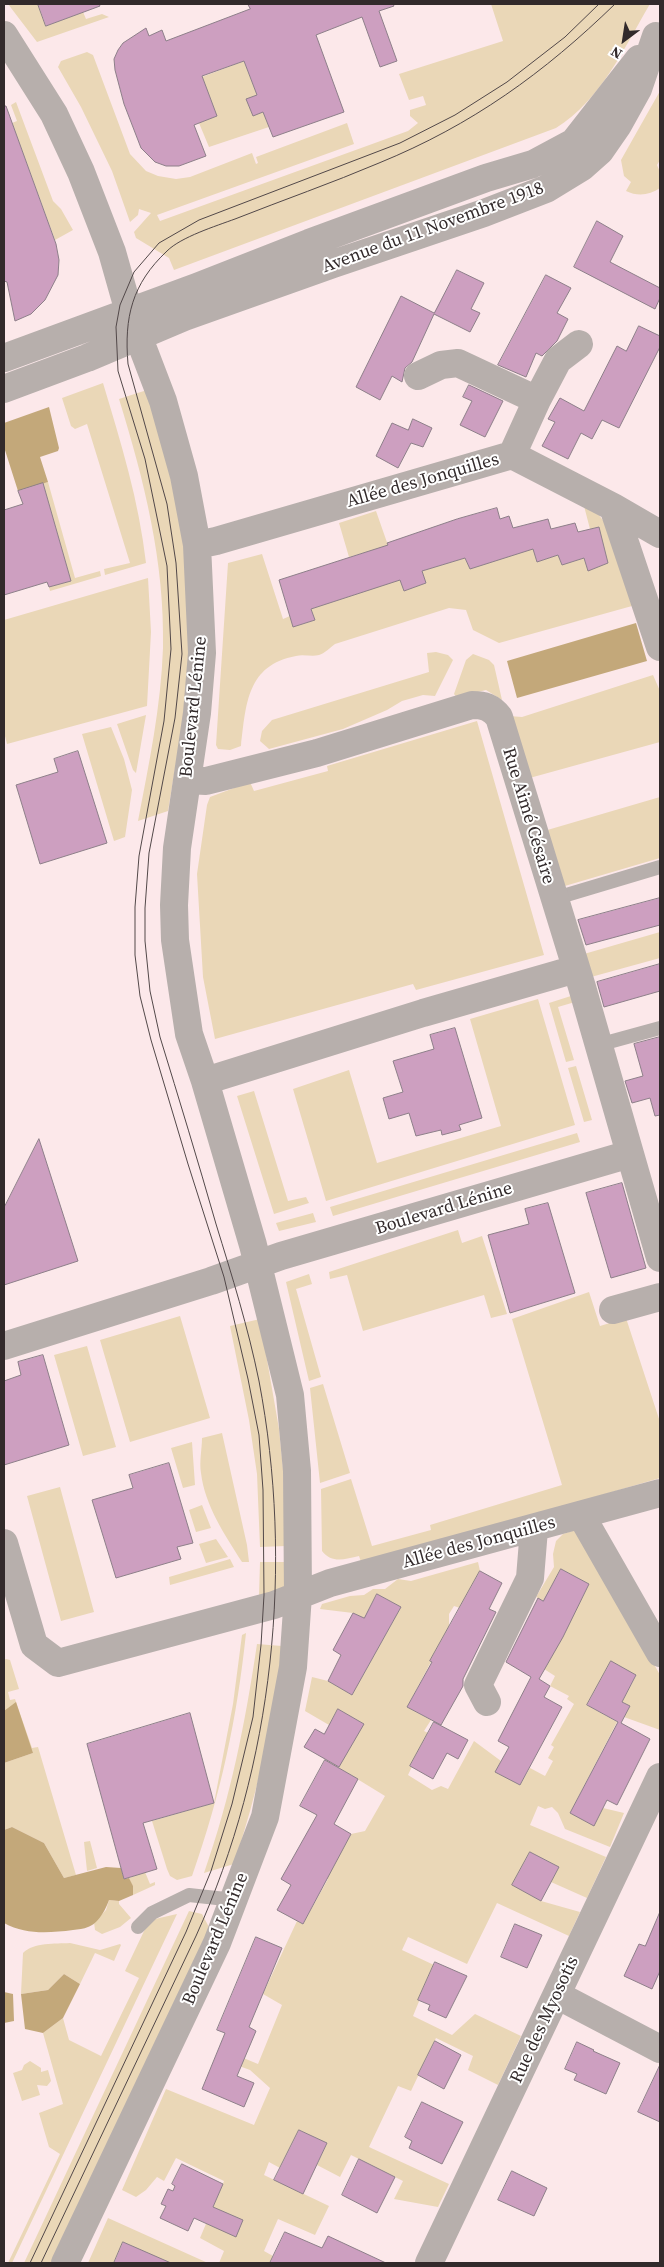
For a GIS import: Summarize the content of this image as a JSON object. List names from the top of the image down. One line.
{"streets":{"street":["Avenue du 11 Novembre 1918","Allée des Jonquilles","Boulevard Lénine","Rue Aimé Césaire","Rue des Myosotis"]},"crossings":[["Avenue du 11 Novembre 1918","Boulevard Lénine"],["Allée des Jonquilles","Boulevard Lénine"],["Boulevard Lénine","Rue Aimé Césaire"]],"north":"bottom left"}
